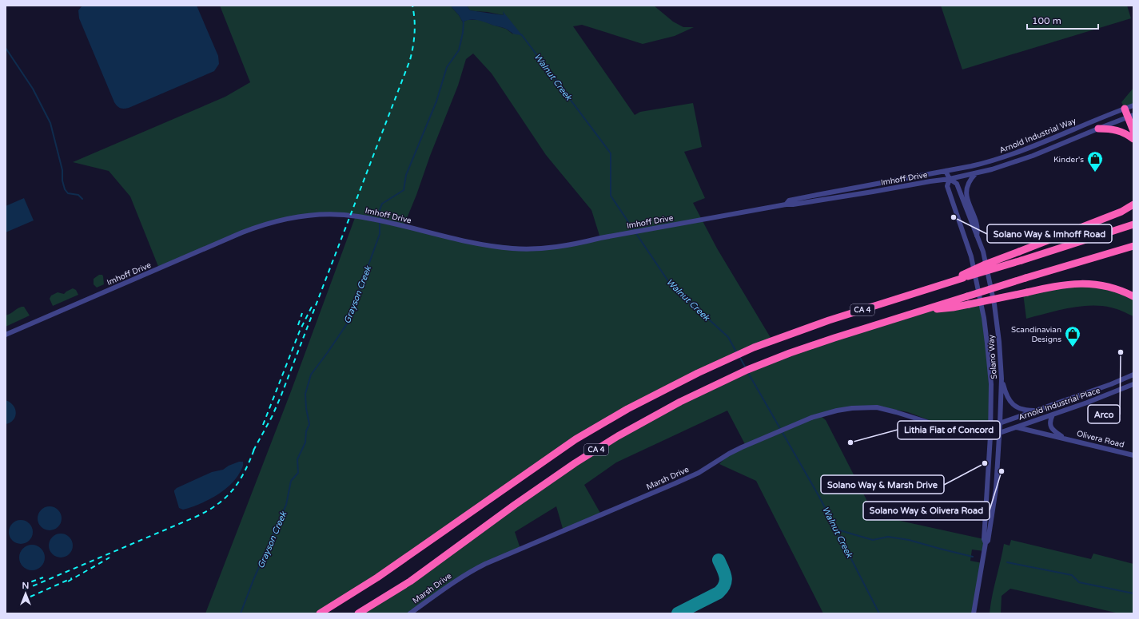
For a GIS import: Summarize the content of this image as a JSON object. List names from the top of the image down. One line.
{"streets":{"highway":["CA 4"],"street":["Arnold Industrial Way","Imhoff Drive","Solano Way","Arnold Industrial Place","Olivera Road","Marsh Drive"]},"crossings":[["Arnold Industrial Way","Imhoff Drive"],["Arnold Industrial Way","Solano Way"],["Imhoff Drive","Solano Way"],["Solano Way","Arnold Industrial Place"],["Solano Way","Marsh Drive"],["Arnold Industrial Place","Olivera Road"],["Arnold Industrial Place","Marsh Drive"]],"water":["Walnut Creek","Grayson Creek"],"places":{"shop":["Kinder's","Scandinavian Designs"],"other":["Solano Way & Imhoff Road","Arco","Lithia Fiat of Concord","Solano Way & Marsh Drive","Solano Way & Olivera Road"]},"scale_bar":"100 m","north":"top"}
